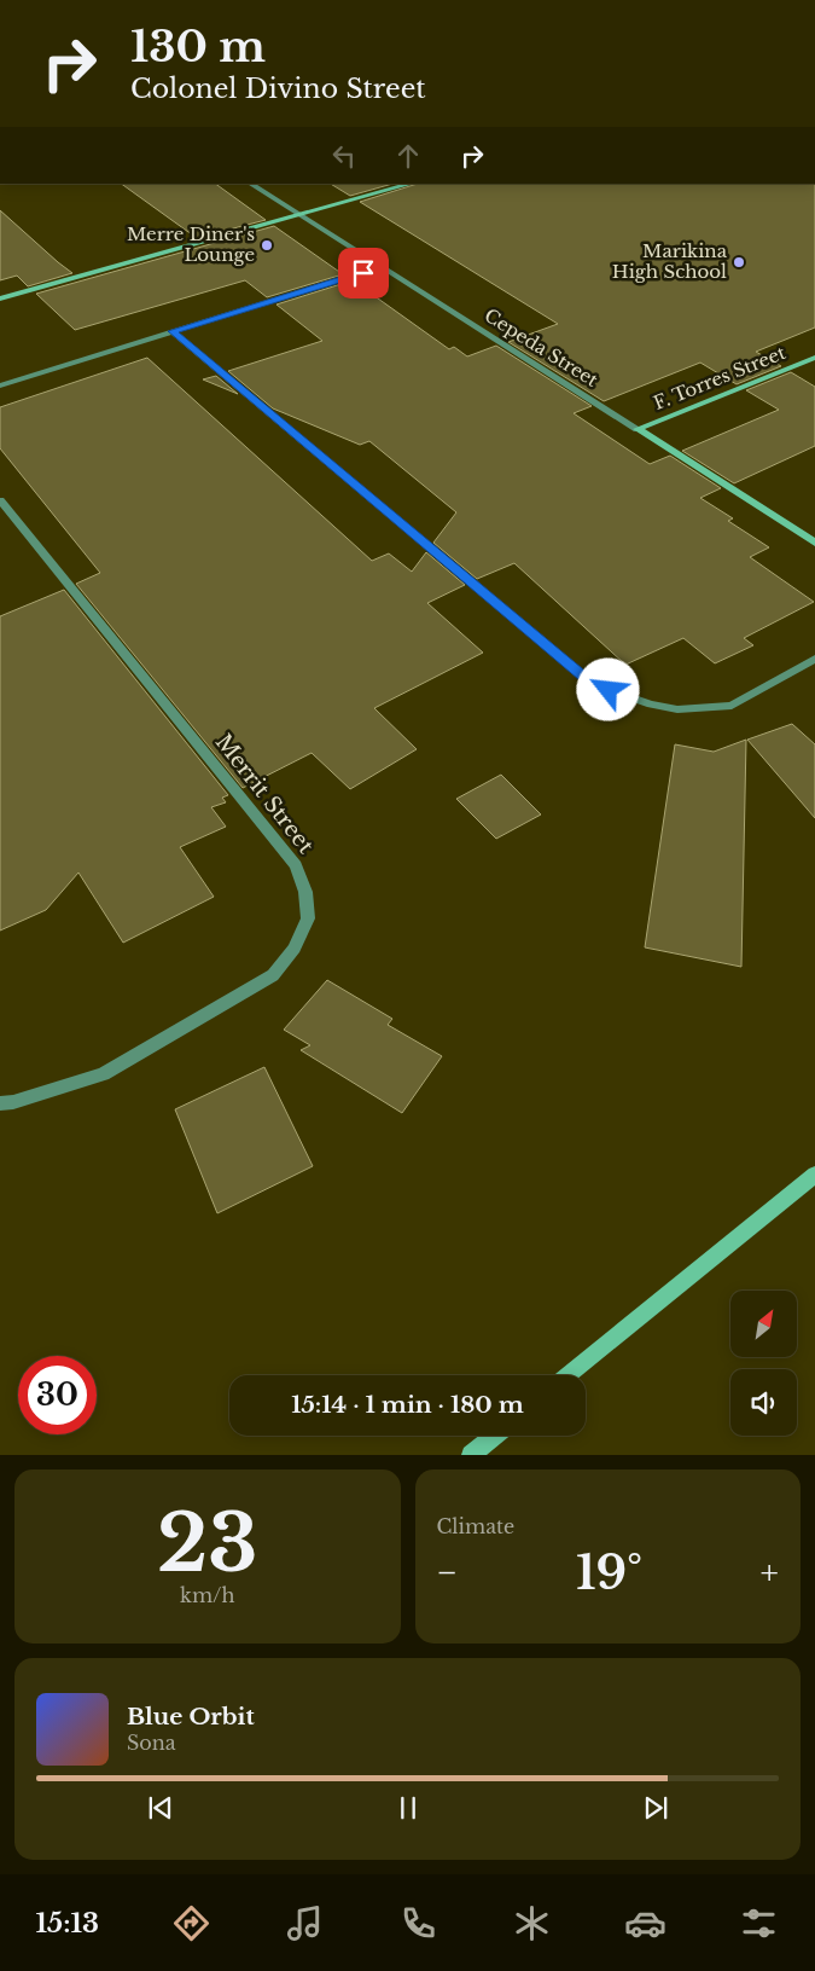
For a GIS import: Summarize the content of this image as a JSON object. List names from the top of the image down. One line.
{"streets":{"street":["Cepeda Street","F. Torres Street","Merrit Street"]},"crossings":[["Cepeda Street","F. Torres Street"]],"places":["Merre Diner's Lounge","Marikina High School"],"north":"top right","page":{"turn":["130 m","Colonel Divino Street"],"limit":"30","trip":"15:14 · 1 min · 180 m","tile":[["23","km/h"],"Climate"],"heat":["−","19°","+"],"song":["Blue Orbit","Sona"],"tabs":"15:13"}}
